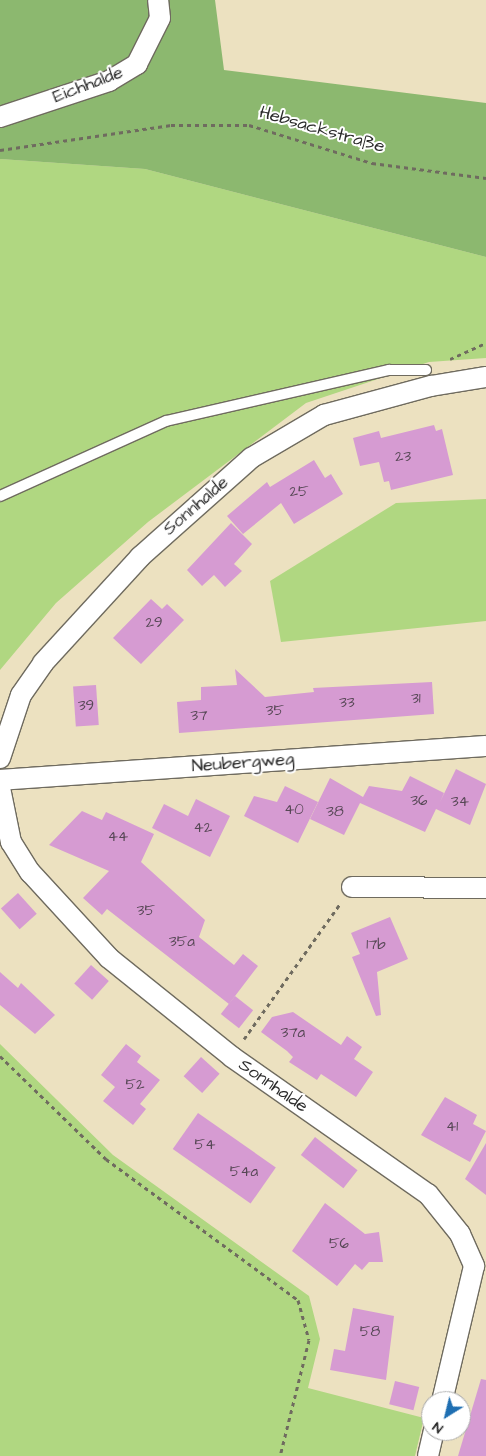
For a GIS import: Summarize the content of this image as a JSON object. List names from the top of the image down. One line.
{"streets":{"street":["Eichhalde","Sonnhalde","Neubergweg"],"path":["Hebsackstraße"]},"house_numbers":["23","25","29","31","33","39","35","37","36","34","40","38","42","44","35","35a","17b","37a","52","41","54","54a","56","58"],"north":"bottom left"}
